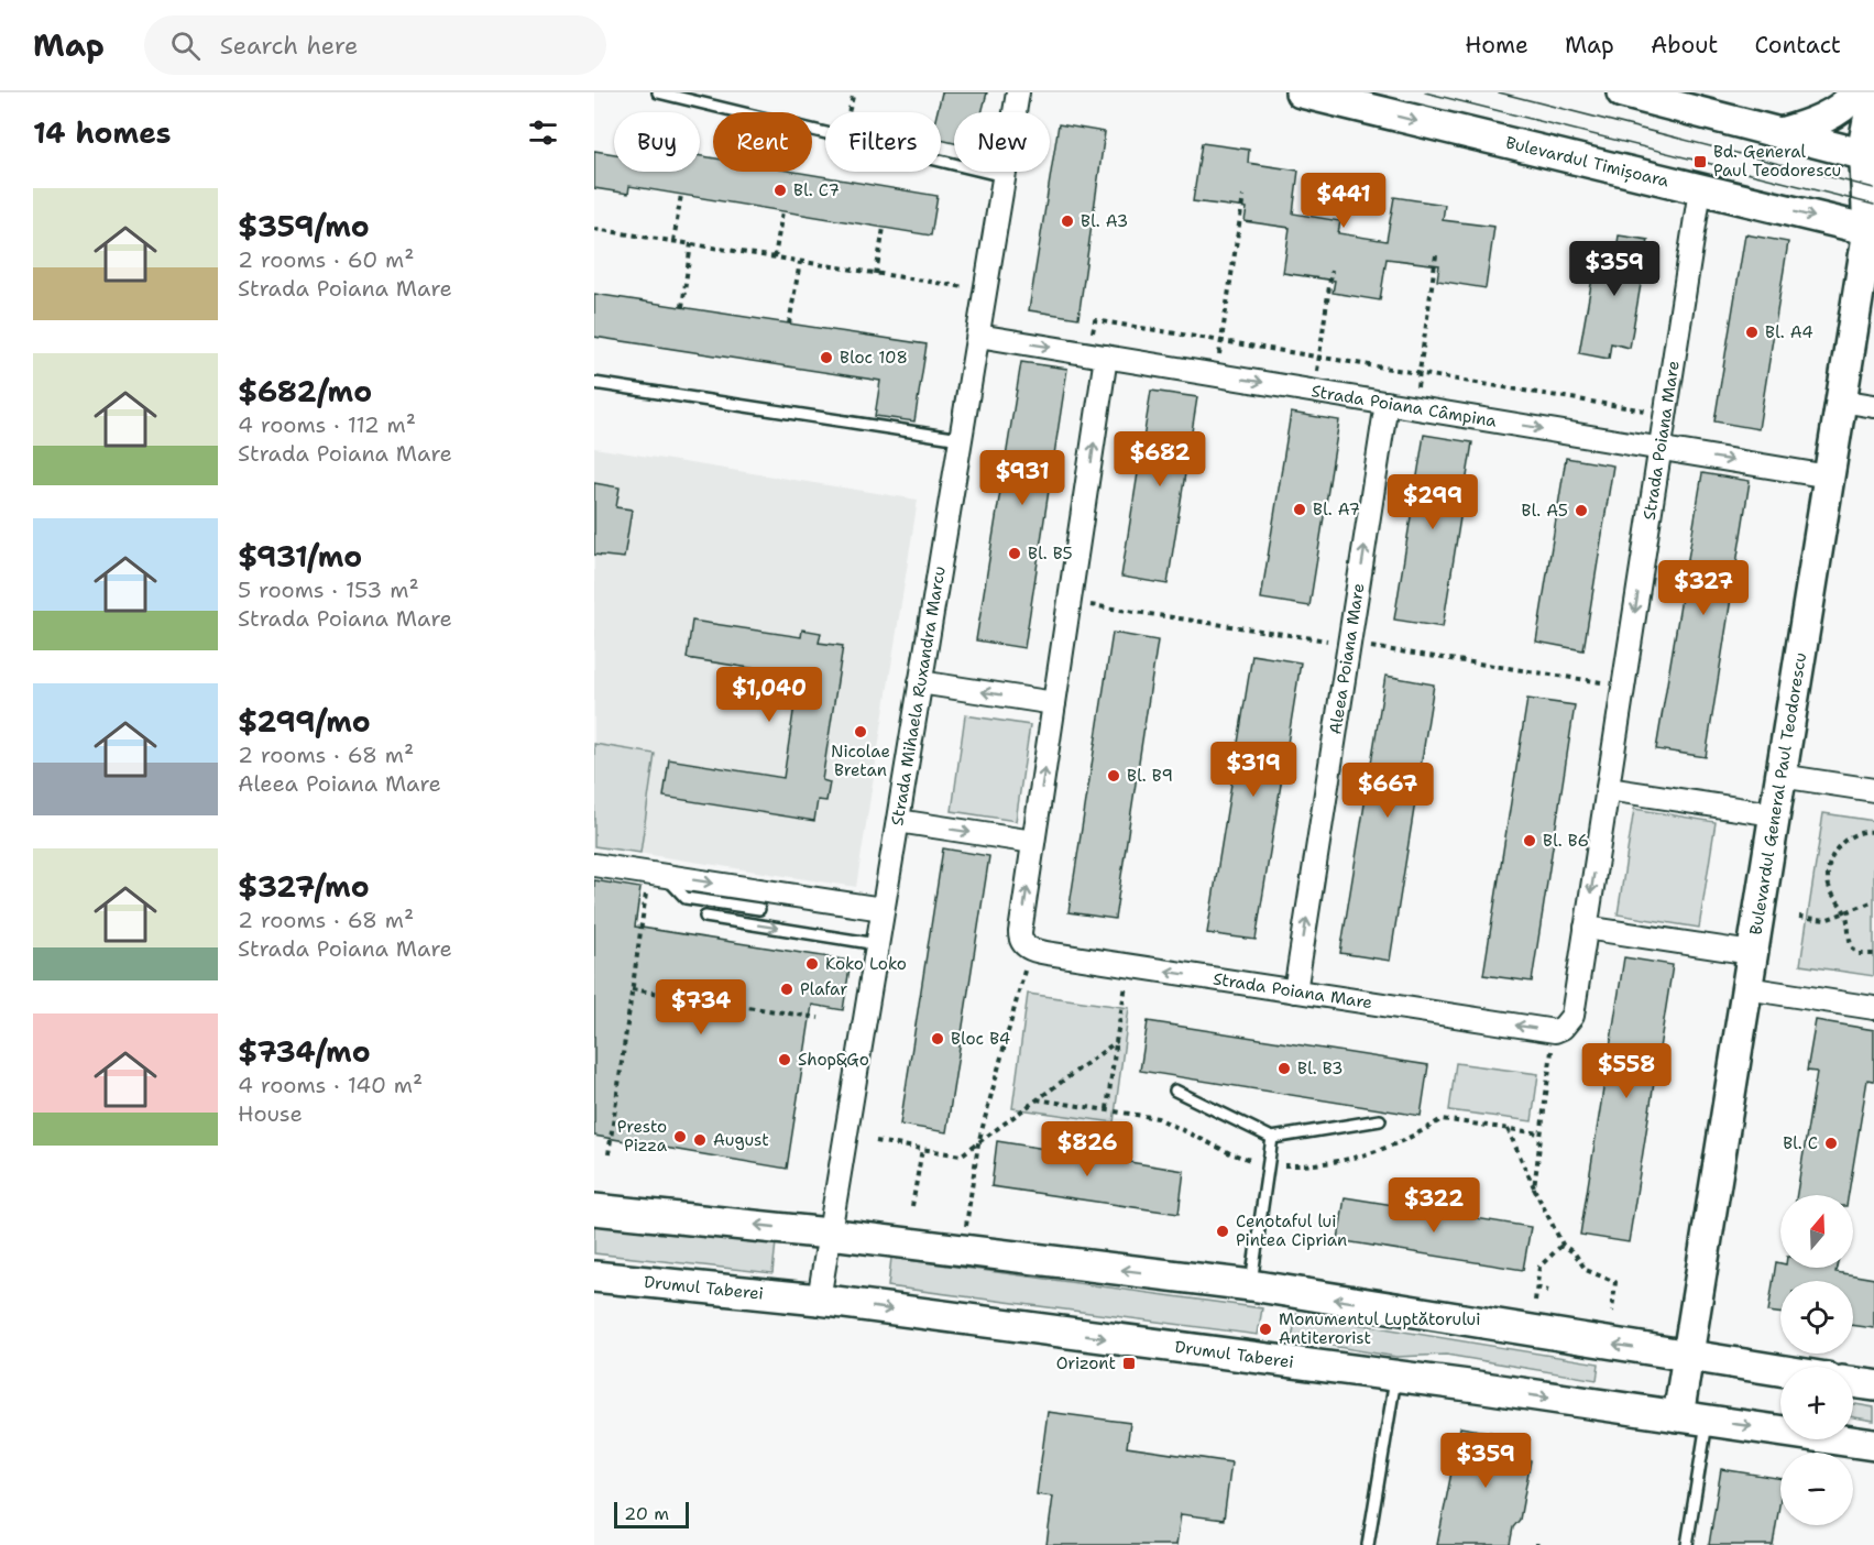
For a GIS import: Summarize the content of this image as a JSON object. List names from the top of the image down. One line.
{"streets":{"main road":["Bulevardul Timișoara","Bulevardul General Paul Teodorescu","Drumul Taberei"],"street":["Strada Poiana Câmpina","Strada Poiana Mare","Aleea Poiana Mare","Strada Mihaela Ruxandra Marcu"]},"crossings":[["Bulevardul Timișoara","Strada Poiana Mare"],["Bulevardul Timișoara","Bulevardul General Paul Teodorescu"],["Strada Poiana Câmpina","Strada Poiana Mare"],["Strada Poiana Câmpina","Aleea Poiana Mare"],["Strada Poiana Câmpina","Strada Mihaela Ruxandra Marcu"],["Strada Poiana Câmpina","Bulevardul General Paul Teodorescu"],["Strada Poiana Mare","Aleea Poiana Mare"],["Strada Mihaela Ruxandra Marcu","Drumul Taberei"],["Bulevardul General Paul Teodorescu","Drumul Taberei"]],"one_way":["Strada Poiana Câmpina","Aleea Poiana Mare"],"places":{"transit":["Bd. General Paul Teodorescu","Orizont"],"other":["Bl. C7","Bl. A3","Bl. A4","Bloc 108","Bl. A7","Bl. A5","Bl. B5","Nicolae Bretan","Bl. B9","Bl. B6","Koko Loko","Plafar","Bloc B4","Shop&Go","Bl. B3","Presto Pizza","August","Bl. C","Cenotaful lui Pintea Ciprian","Monumentul Luptătorului Antiterorist"]},"scale_bar":"20 m","north":"top","page":{"header":"Map","search":"Search here","nav":["Home","Map","About","Contact"],"heading":"14 homes","chip":["Buy","Rent","Filters","New"],"list":[{"name":"$359/mo","note":"2 rooms · 60 m² · Strada Poiana Mare"},{"name":"$682/mo","note":"4 rooms · 112 m² · Strada Poiana Mare"},{"name":"$931/mo","note":"5 rooms · 153 m² · Strada Poiana Mare"},{"name":"$299/mo","note":"2 rooms · 68 m² · Aleea Poiana Mare"},{"name":"$327/mo","note":"2 rooms · 68 m² · Strada Poiana Mare"},{"name":"$734/mo","note":"4 rooms · 140 m² · House"}],"price":["$441","$359","$682","$931","$299","$327","$1,040","$319","$667","$734","$558","$826","$322","$359"],"map_buttons":["+","−"],"scale":"20 m"}}
